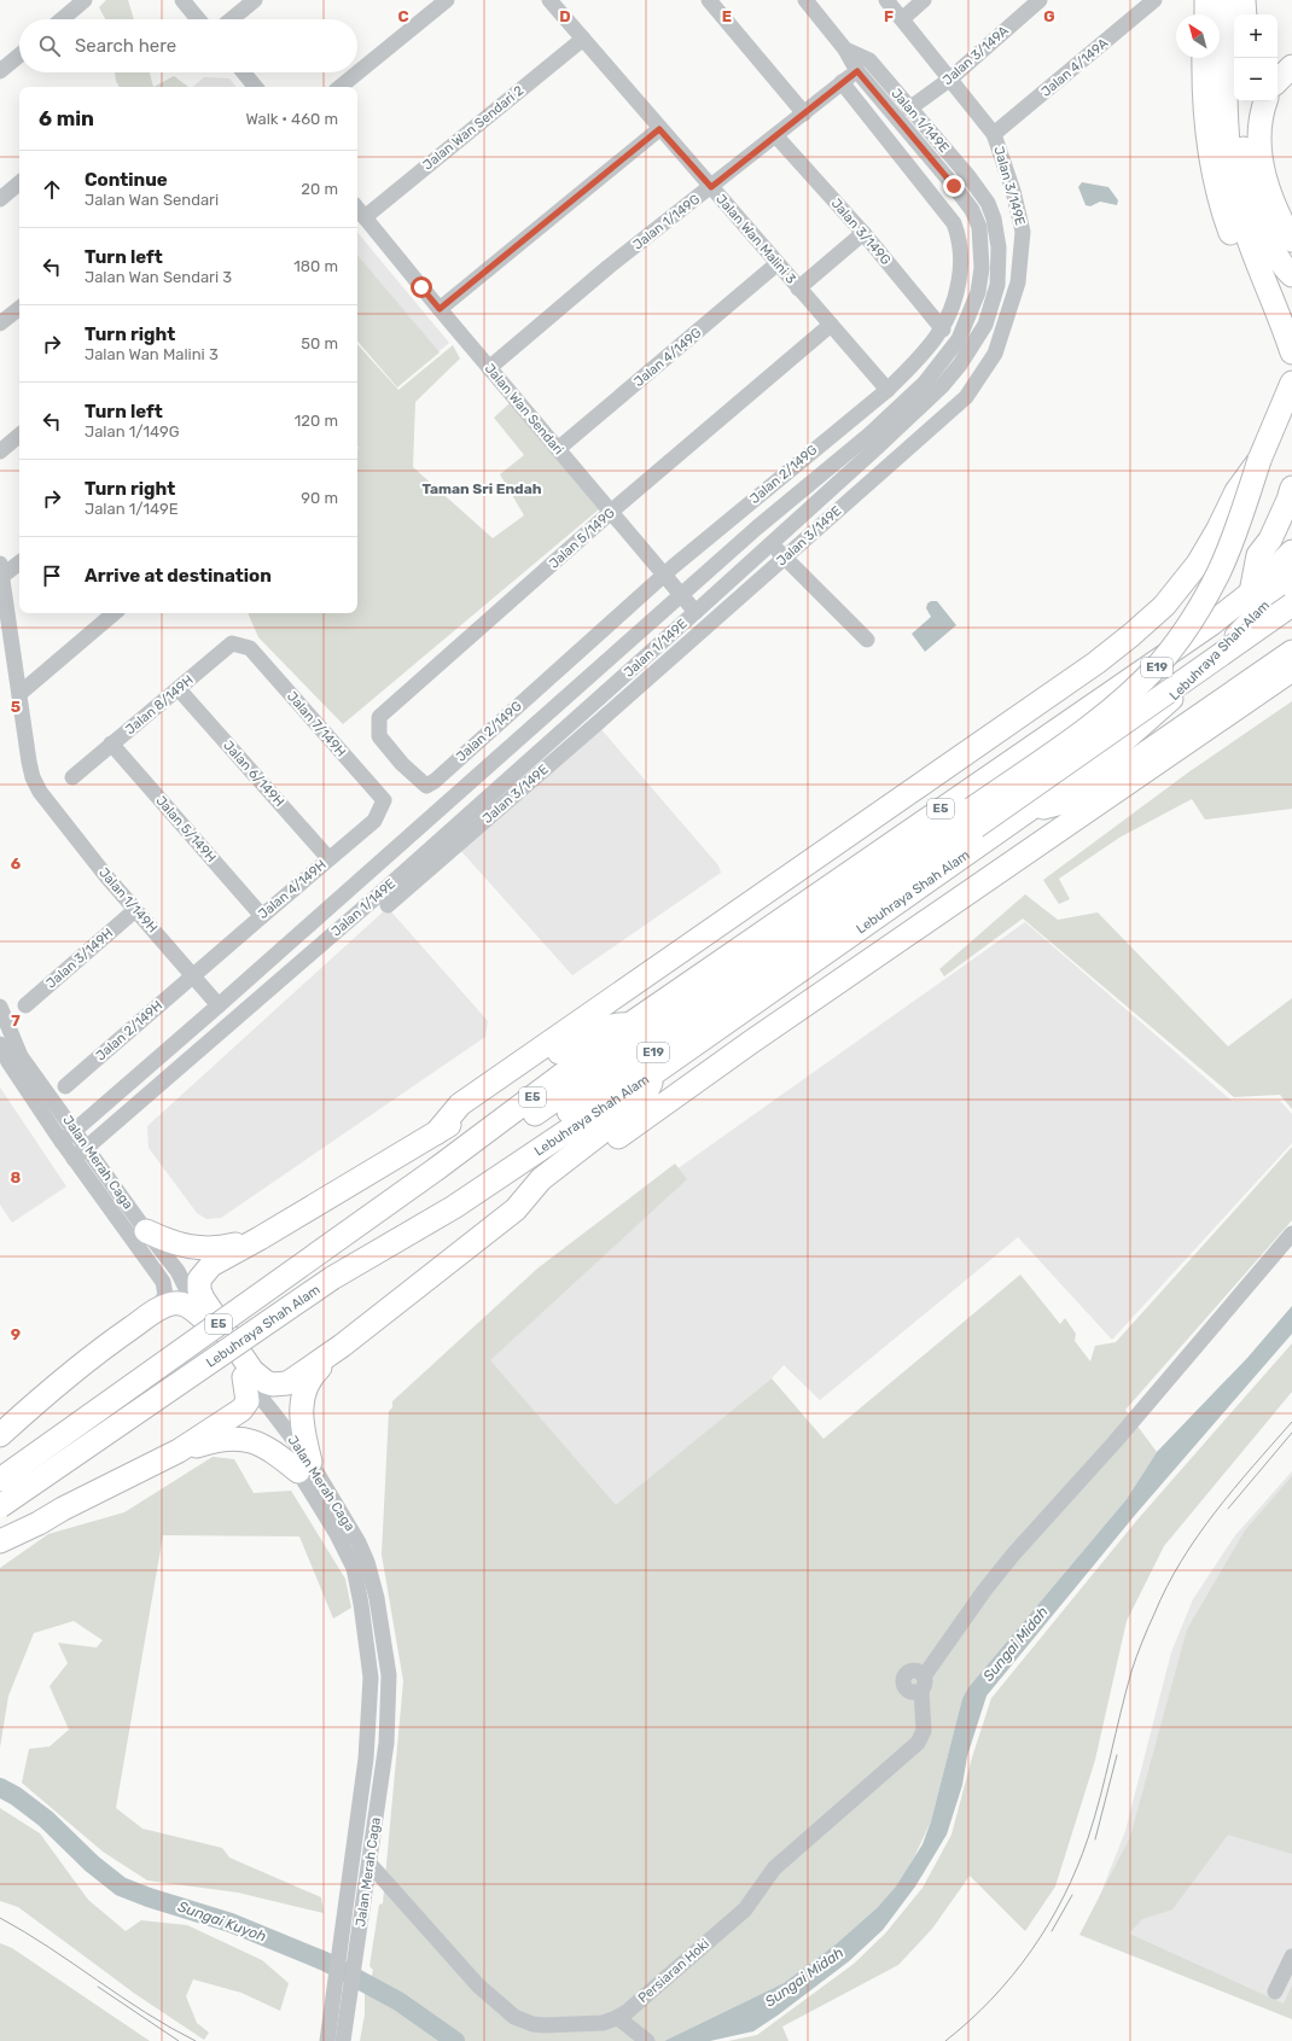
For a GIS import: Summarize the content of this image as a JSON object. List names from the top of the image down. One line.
{"streets":{"highway":["Lebuhraya Shah Alam","E19","E5"],"street":["Jalan 3/149A","Jalan 4/149A","Jalan 1/149E","Jalan Wan Sendari 2","Jalan 3/149E","Jalan 1/149G","Jalan 3/149G","Jalan Wan Malini 3","Jalan 4/149G","Jalan Wan Sendari","Jalan 2/149G","Jalan 5/149G","Jalan 8/149H","Jalan 7/149H","Jalan 6/149H","Jalan 5/149H","Jalan 4/149H","Jalan 1/149H","Jalan 3/149H","Jalan 2/149H","Jalan Merah Caga","Persiaran Hoki"]},"crossings":[["Jalan 3/149A","Jalan 1/149E"],["Jalan 3/149A","Jalan 3/149E"],["Jalan 4/149A","Jalan 3/149E"],["Jalan 1/149E","Jalan 1/149G"],["Jalan 1/149E","Jalan Wan Sendari"],["Jalan 1/149E","Jalan 1/149H"],["Jalan 1/149E","Jalan Merah Caga"],["Jalan Wan Sendari 2","Jalan Wan Malini 3"],["Jalan Wan Sendari 2","Jalan Wan Sendari"],["Jalan 1/149G","Jalan 3/149G"],["Jalan 1/149G","Jalan Wan Malini 3"],["Jalan 1/149G","Jalan Wan Sendari"],["Jalan 1/149G","Jalan 2/149G"],["Jalan 3/149G","Jalan 2/149G"],["Jalan Wan Malini 3","Jalan 4/149G"],["Jalan Wan Malini 3","Jalan 2/149G"],["Jalan Wan Malini 3","Jalan 5/149G"],["Jalan 4/149G","Jalan Wan Sendari"],["Jalan Wan Sendari","Jalan 2/149G"],["Jalan Wan Sendari","Jalan 5/149G"],["Jalan 2/149G","Jalan 5/149G"],["Lebuhraya Shah Alam","E19"],["Lebuhraya Shah Alam","E5"],["E19","E5"],["Jalan 8/149H","Jalan 7/149H"],["Jalan 8/149H","Jalan 6/149H"],["Jalan 8/149H","Jalan 5/149H"],["Jalan 7/149H","Jalan 4/149H"],["Jalan 6/149H","Jalan 4/149H"],["Jalan 5/149H","Jalan 4/149H"],["Jalan 4/149H","Jalan 1/149H"],["Jalan 4/149H","Jalan 2/149H"],["Jalan 1/149H","Jalan 3/149H"],["Jalan 1/149H","Jalan 2/149H"],["Jalan Merah Caga","Persiaran Hoki"]],"districts":["Taman Sri Endah"],"water":["Sungai Midah","Sungai Kuyoh"],"north":"top left","page":{"map_buttons":["+","−"],"search":"Search here","heading":["6 min","Walk · 460 m"],"list":[["Continue","Jalan Wan Sendari","20 m"],["Turn left","Jalan Wan Sendari 3","180 m"],["Turn right","Jalan Wan Malini 3","50 m"],["Turn left","Jalan 1/149G","120 m"],["Turn right","Jalan 1/149E","90 m"],"Arrive at destination"]},"grid":{"columns":["C","D","E","F","G"],"rows":["5","6","7","8","9"]}}
